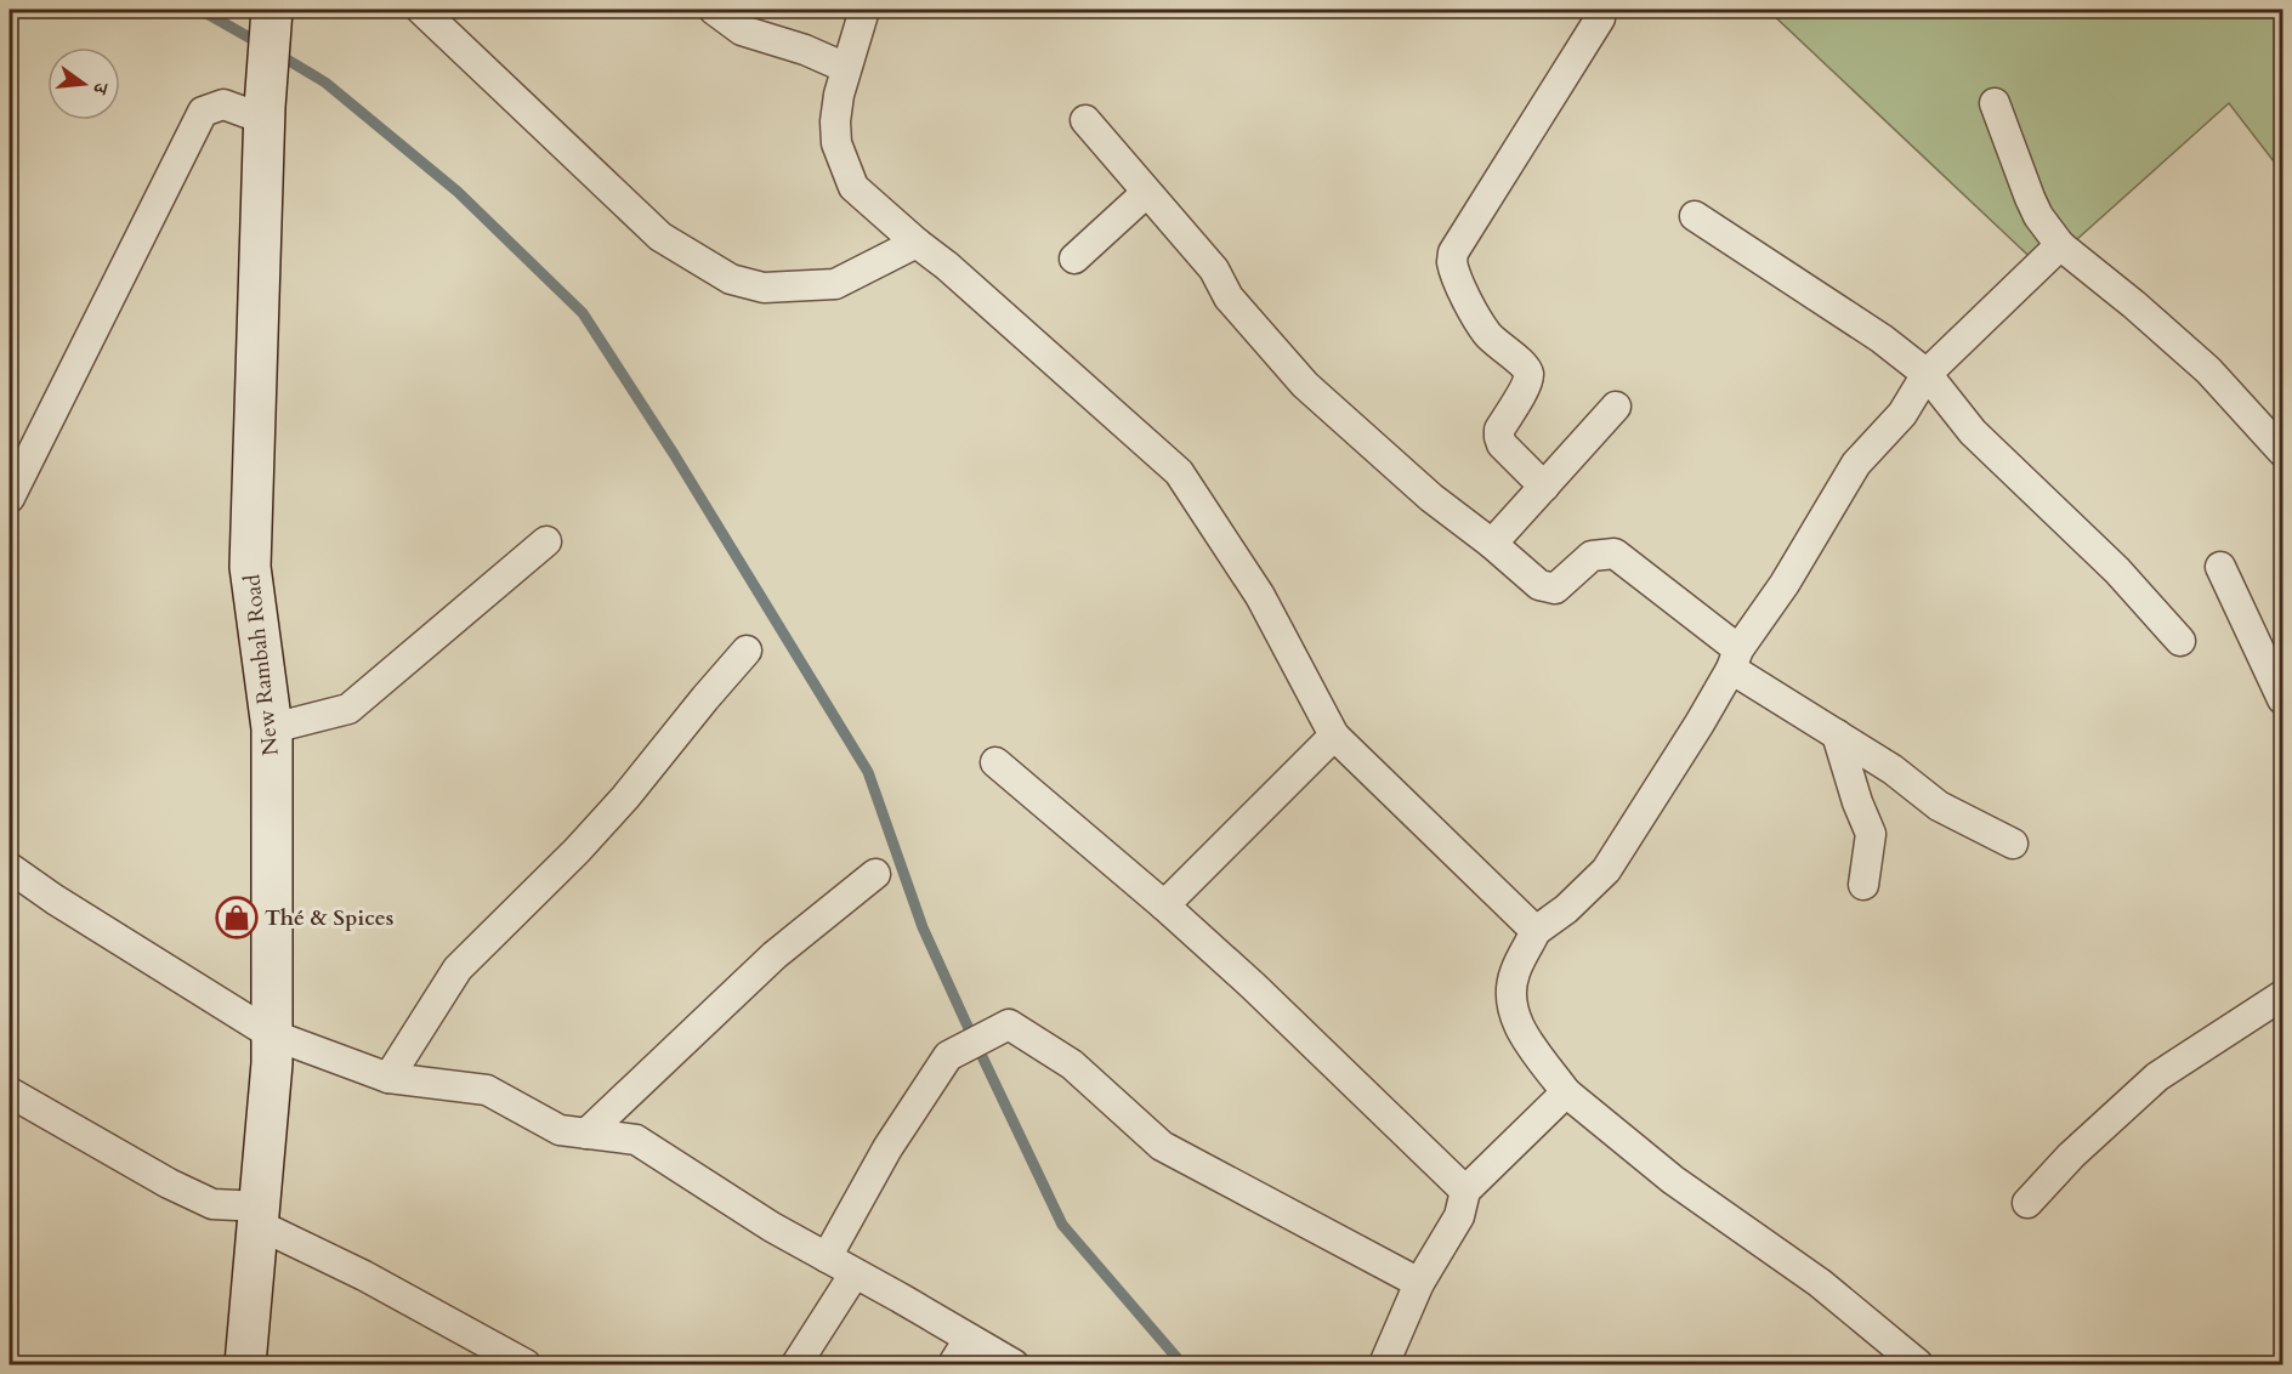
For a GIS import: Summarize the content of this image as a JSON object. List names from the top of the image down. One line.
{"streets":{"street":["New Rambah Road"]},"places":{"shop":["Thé & Spices"]},"north":"right"}
